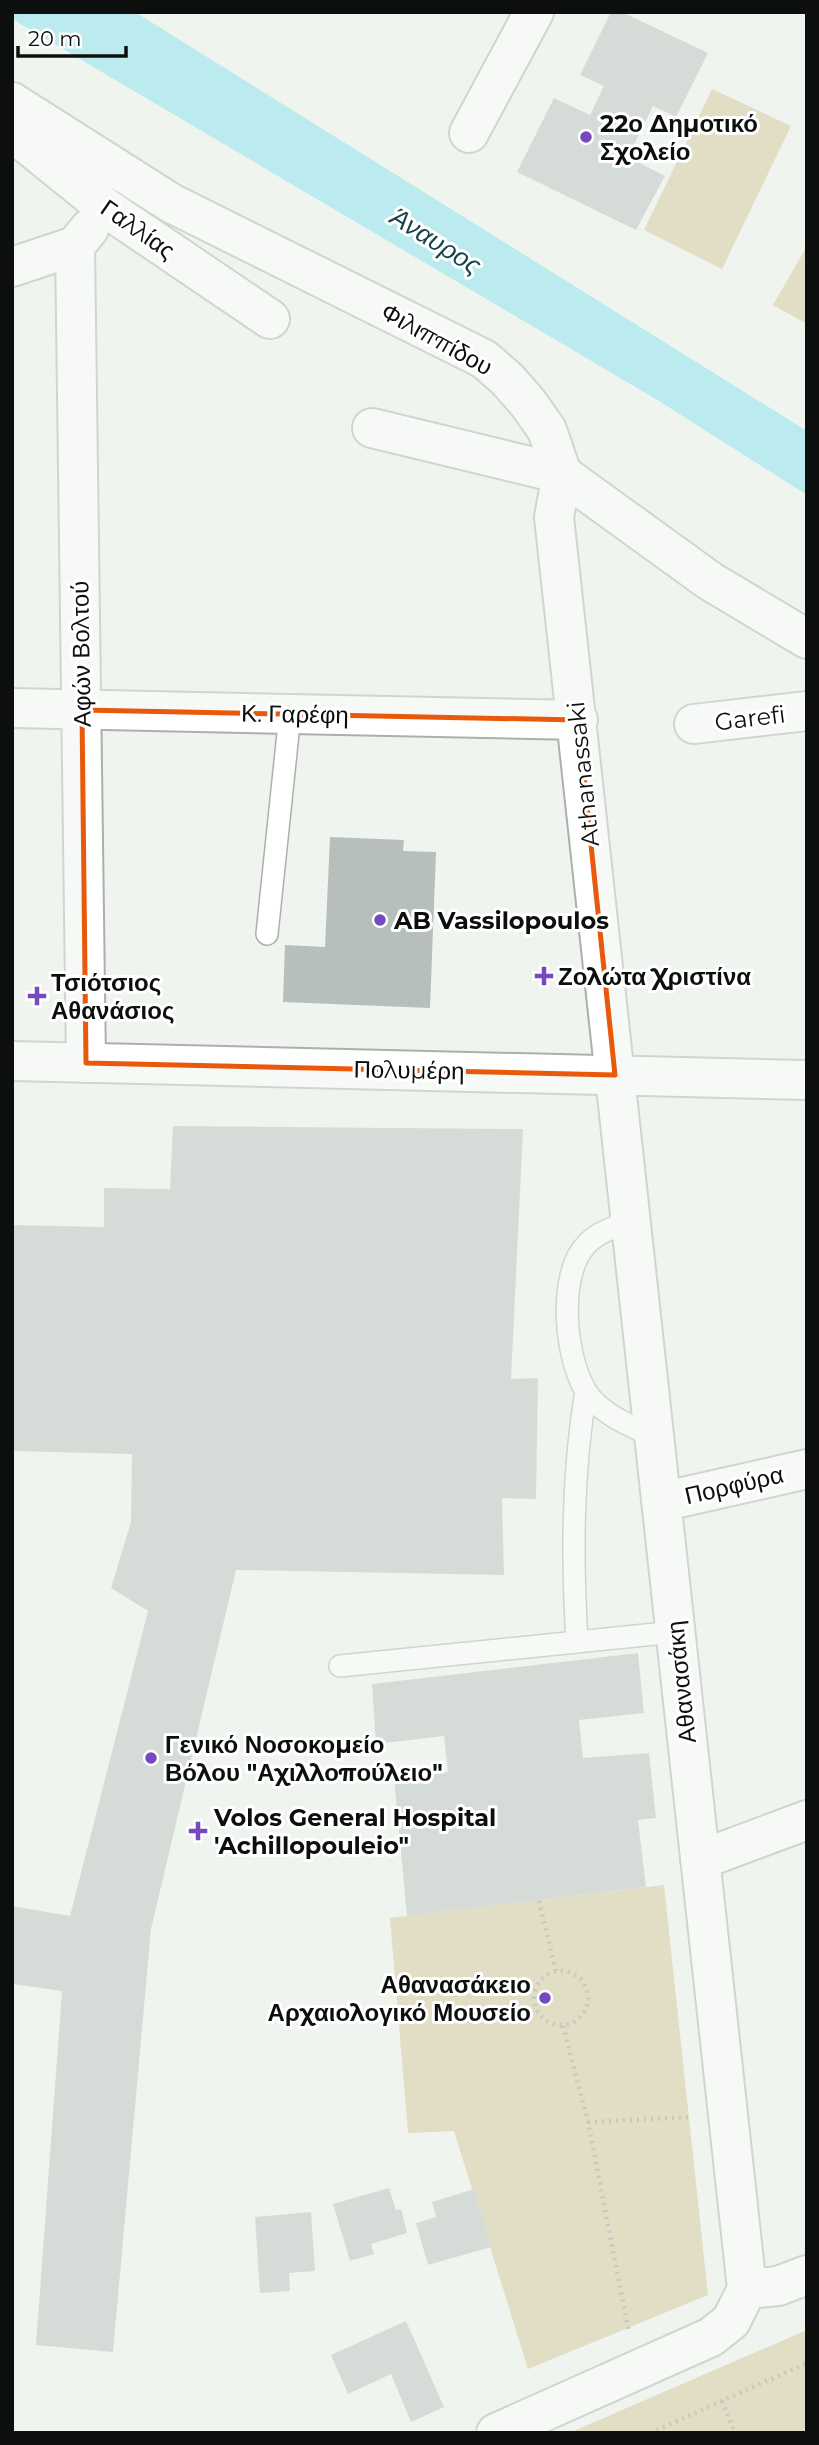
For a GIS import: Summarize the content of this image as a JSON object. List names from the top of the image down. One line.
{"streets":{"street":["Γαλλίας","Φιλιππίδου","Αφών Βολτού","Κ. Γαρέφη","Garefi","Athanassaki","Πολυμέρη","Πορφύρα","Αθανασάκη"]},"crossings":[["Φιλιππίδου","Athanassaki"],["Αφών Βολτού","Κ. Γαρέφη"],["Αφών Βολτού","Πολυμέρη"],["Κ. Γαρέφη","Athanassaki"],["Athanassaki","Πολυμέρη"],["Athanassaki","Αθανασάκη"],["Πολυμέρη","Αθανασάκη"],["Πορφύρα","Αθανασάκη"]],"water":["Άναυρος"],"places":{"other":["22ο Δημοτικό Σχολείο","AB Vassilopoulos","Γενικό Νοσοκομείο Βόλου \"Αχιλλοπούλειο\"","Αθανασάκειο Αρχαιολογικό Μουσείο"],"health":["Ζολώτα Χριστίνα","Τσιότσιος Αθανάσιος","Volos General Hospital 'Achillopouleio\""]},"scale_bar":"20 m"}
